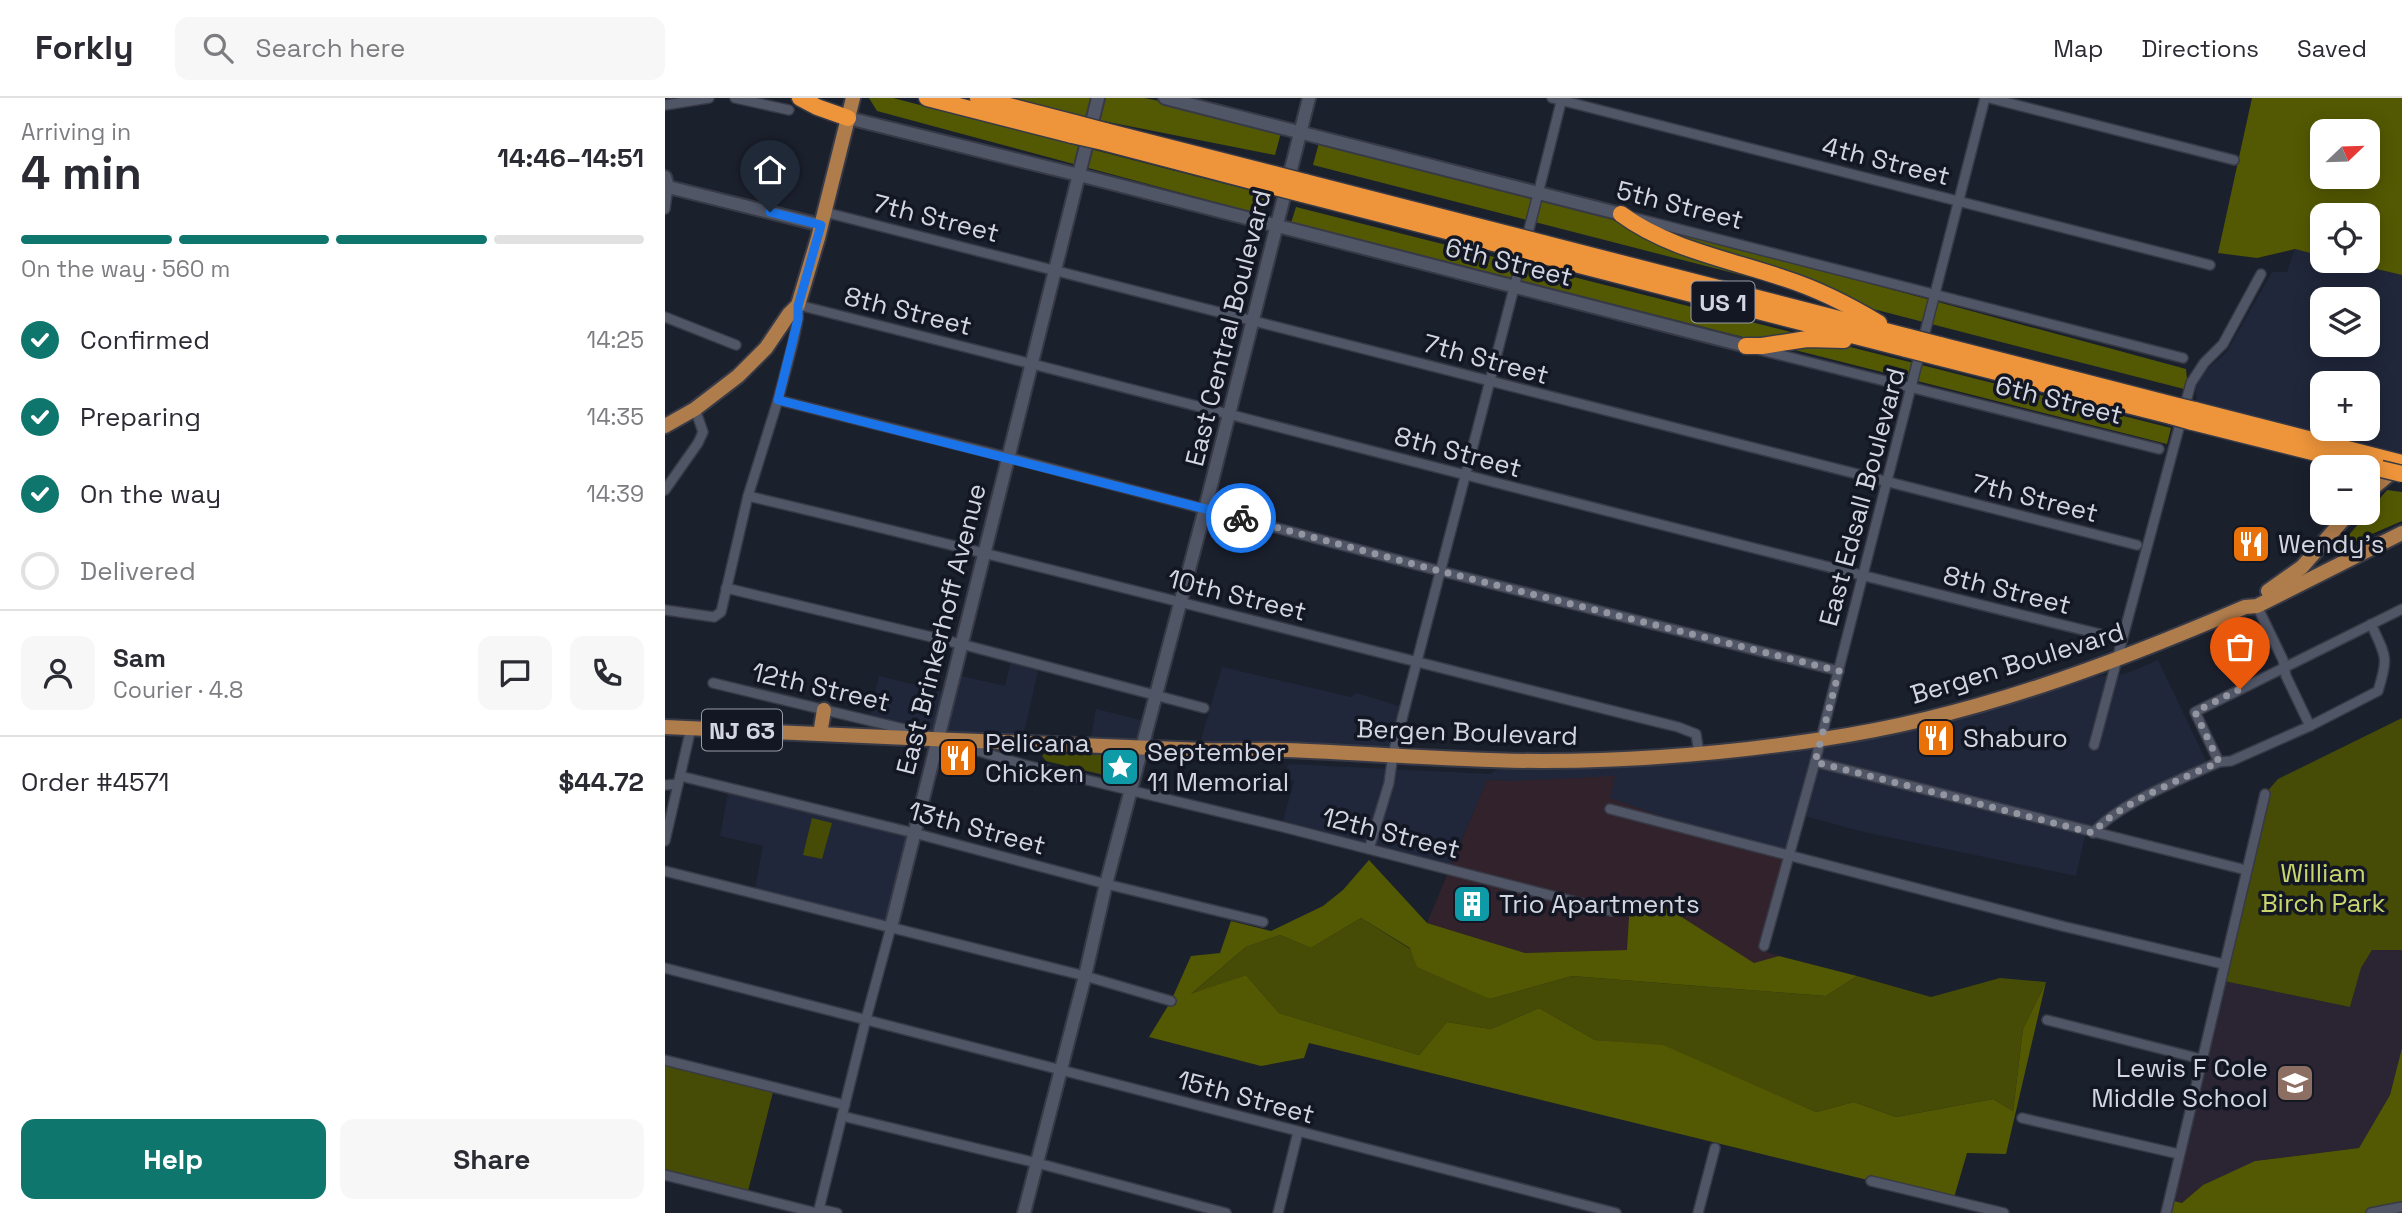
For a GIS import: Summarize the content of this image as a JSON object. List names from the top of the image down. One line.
{"streets":{"highway":["US 1"],"main road":["5th Street","6th Street","East Central Boulevard","East Brinkerhoff Avenue","Bergen Boulevard","NJ 63"],"street":["4th Street","7th Street","8th Street","East Edsall Boulevard","10th Street","12th Street","13th Street","15th Street"]},"crossings":[["4th Street","East Edsall Boulevard"],["5th Street","East Central Boulevard"],["5th Street","East Edsall Boulevard"],["7th Street","East Central Boulevard"],["7th Street","East Edsall Boulevard"],["7th Street","East Brinkerhoff Avenue"],["6th Street","East Central Boulevard"],["6th Street","East Edsall Boulevard"],["6th Street","East Brinkerhoff Avenue"],["8th Street","East Central Boulevard"],["8th Street","East Edsall Boulevard"],["8th Street","East Brinkerhoff Avenue"],["East Central Boulevard","10th Street"],["East Central Boulevard","Bergen Boulevard"],["East Central Boulevard","12th Street"],["East Central Boulevard","13th Street"],["East Central Boulevard","15th Street"],["East Edsall Boulevard","Bergen Boulevard"],["10th Street","East Brinkerhoff Avenue"],["10th Street","Bergen Boulevard"],["East Brinkerhoff Avenue","Bergen Boulevard"],["East Brinkerhoff Avenue","12th Street"],["East Brinkerhoff Avenue","13th Street"],["Bergen Boulevard","12th Street"]],"parks":["William Birch Park"],"places":{"restaurant":["Wendy's","Shaburo","Pelicana Chicken"],"place":["September 11 Memorial"],"building":["Trio Apartments"],"school or university":["Lewis F Cole Middle School"]},"north":"top right","page":{"header":"Forkly","search":"Search here","nav":["Map","Directions","Saved"],"heading":["4 min","Arriving in","14:46–14:51"],"panel":["Sam","Courier · 4.8","Order #4571","$44.72"],"map_buttons":["+","−"],"bar":"On the way · 560 m","list":[["Confirmed","14:25"],["Preparing","14:35"],["On the way","14:39"],"Delivered"],"buttons":["Help","Share"]}}
